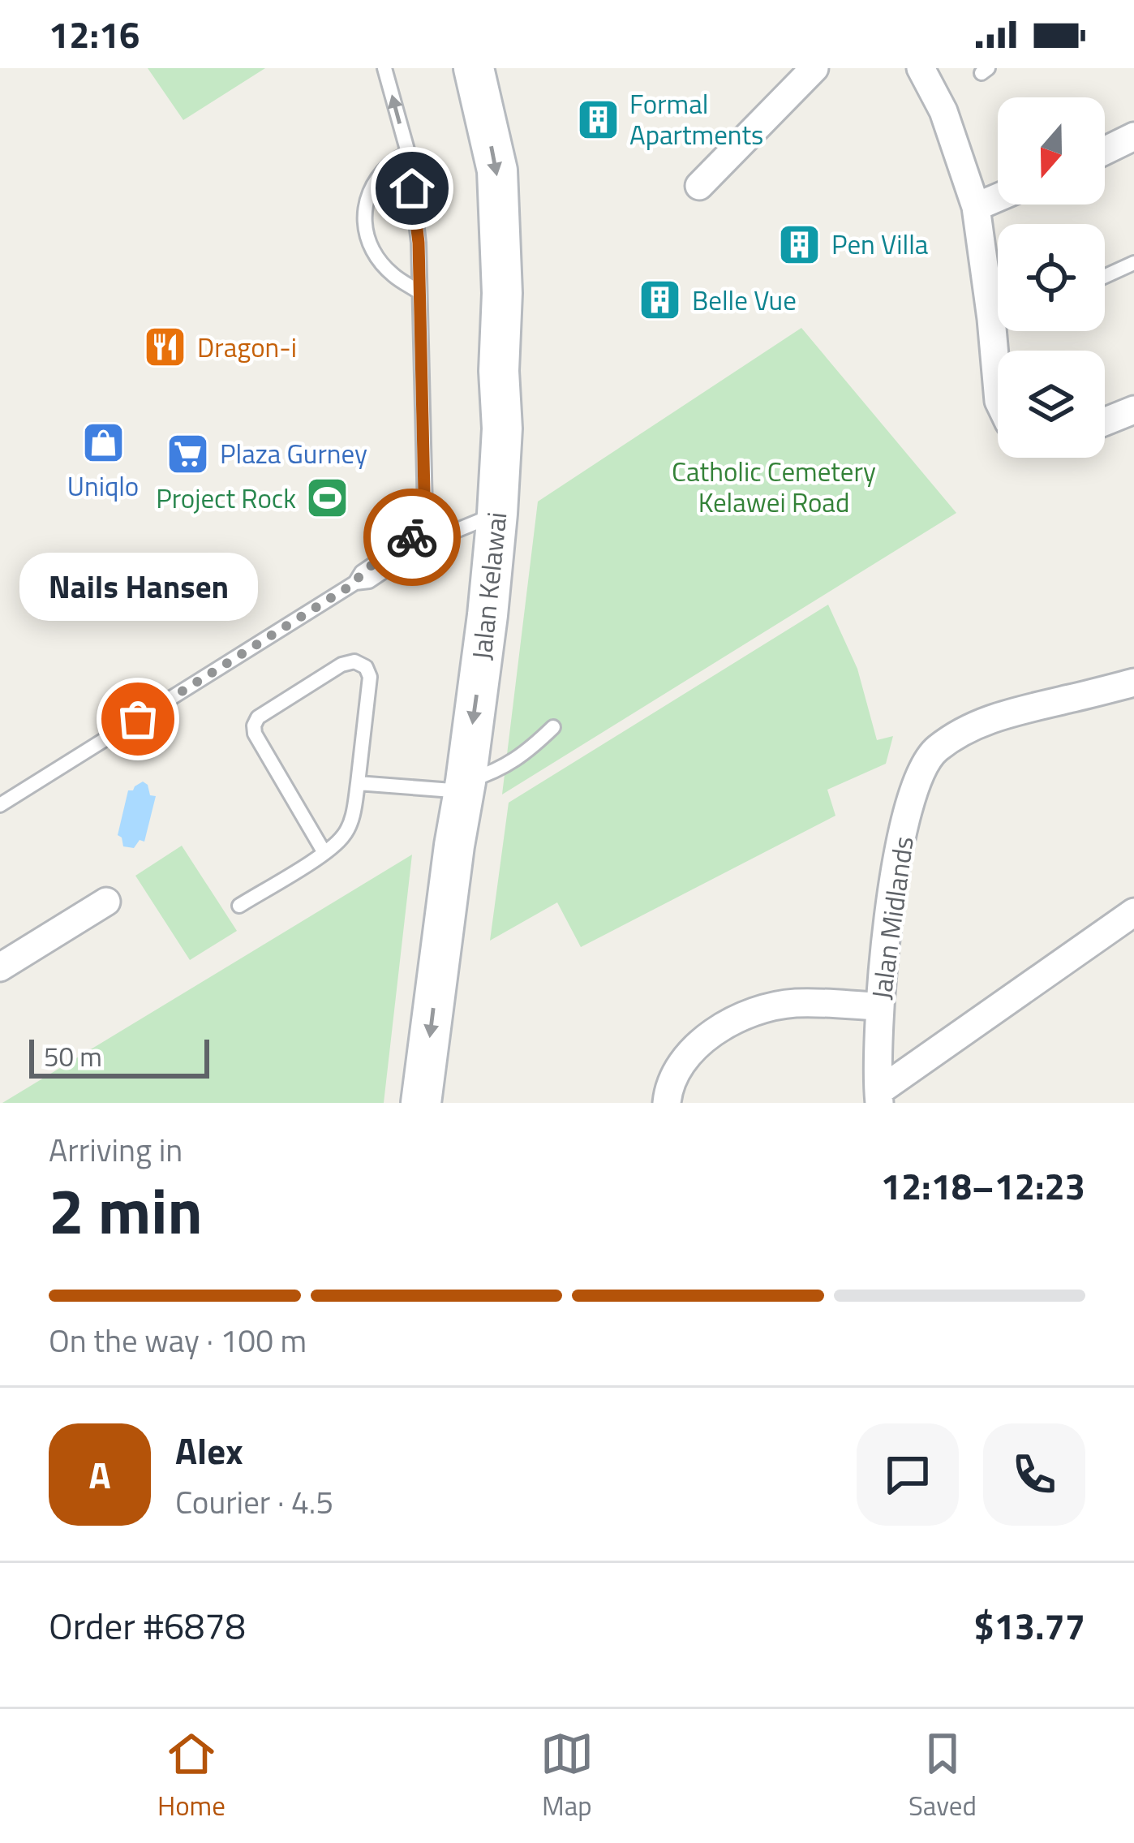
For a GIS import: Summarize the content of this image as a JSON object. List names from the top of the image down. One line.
{"streets":{"main road":["Jalan Kelawai"],"street":["Jalan Midlands"]},"one_way":["Jalan Kelawai"],"parks":["Catholic Cemetery Kelawei Road"],"places":{"building":["Formal Apartments","Pen Villa","Belle Vue"],"restaurant":["Dragon-i"],"shop":["Uniqlo"],"supermarket":["Plaza Gurney"],"sports":["Project Rock"],"other":["Nails Hansen"]},"scale_bar":"50 m","north":"bottom","page":{"status":"12:16","bubble":"Nails Hansen","scale":"50 m","heading":["2 min","Arriving in","12:18–12:23"],"panel":["Alex","Courier · 4.5","Order #6878","$13.77"],"bar":"On the way · 100 m","round":"A","tabs":["Home","Map","Saved"]}}
